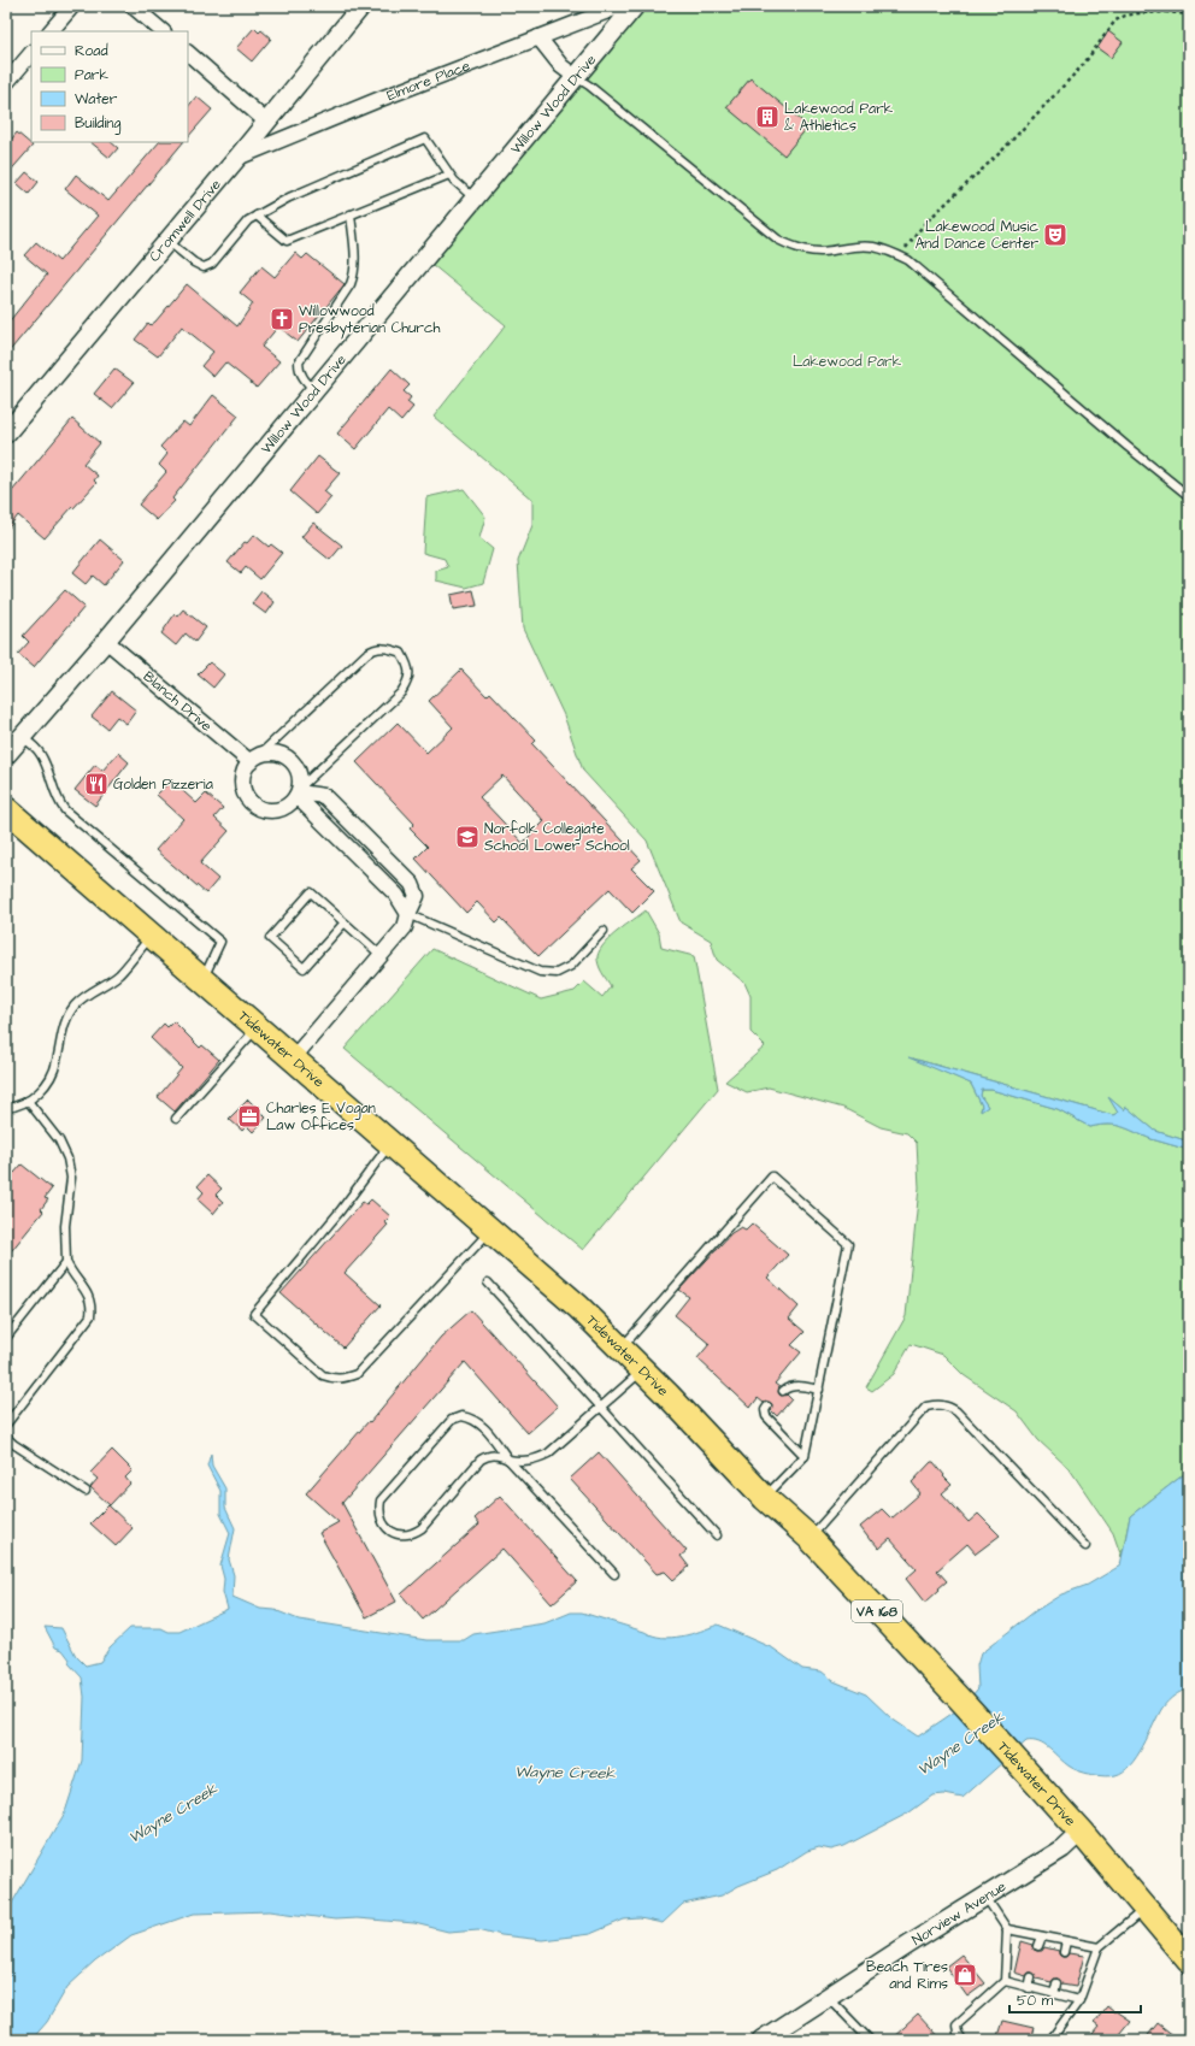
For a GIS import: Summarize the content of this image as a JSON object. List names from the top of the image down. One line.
{"streets":{"highway":["Tidewater Drive","VA 168"],"street":["Elmore Place","Willow Wood Drive","Cromwell Drive","Blanch Drive","Norview Avenue"]},"crossings":[["Elmore Place","Cromwell Drive"],["Willow Wood Drive","Blanch Drive"],["Tidewater Drive","Norview Avenue"]],"water":["Wayne Creek"],"parks":["Lakewood Park"],"places":{"building":["Lakewood Park & Athletics"],"theatre":["Lakewood Music And Dance Center"],"church":["Willowwood Presbyterian Church"],"restaurant":["Golden Pizzeria"],"school or university":["Norfolk Collegiate School Lower School"],"office":["Charles E Vogan Law Offices"],"shop":["Beach Tires and Rims"]},"legend":["Road","Park","Water","Building"],"scale_bar":"50 m"}
